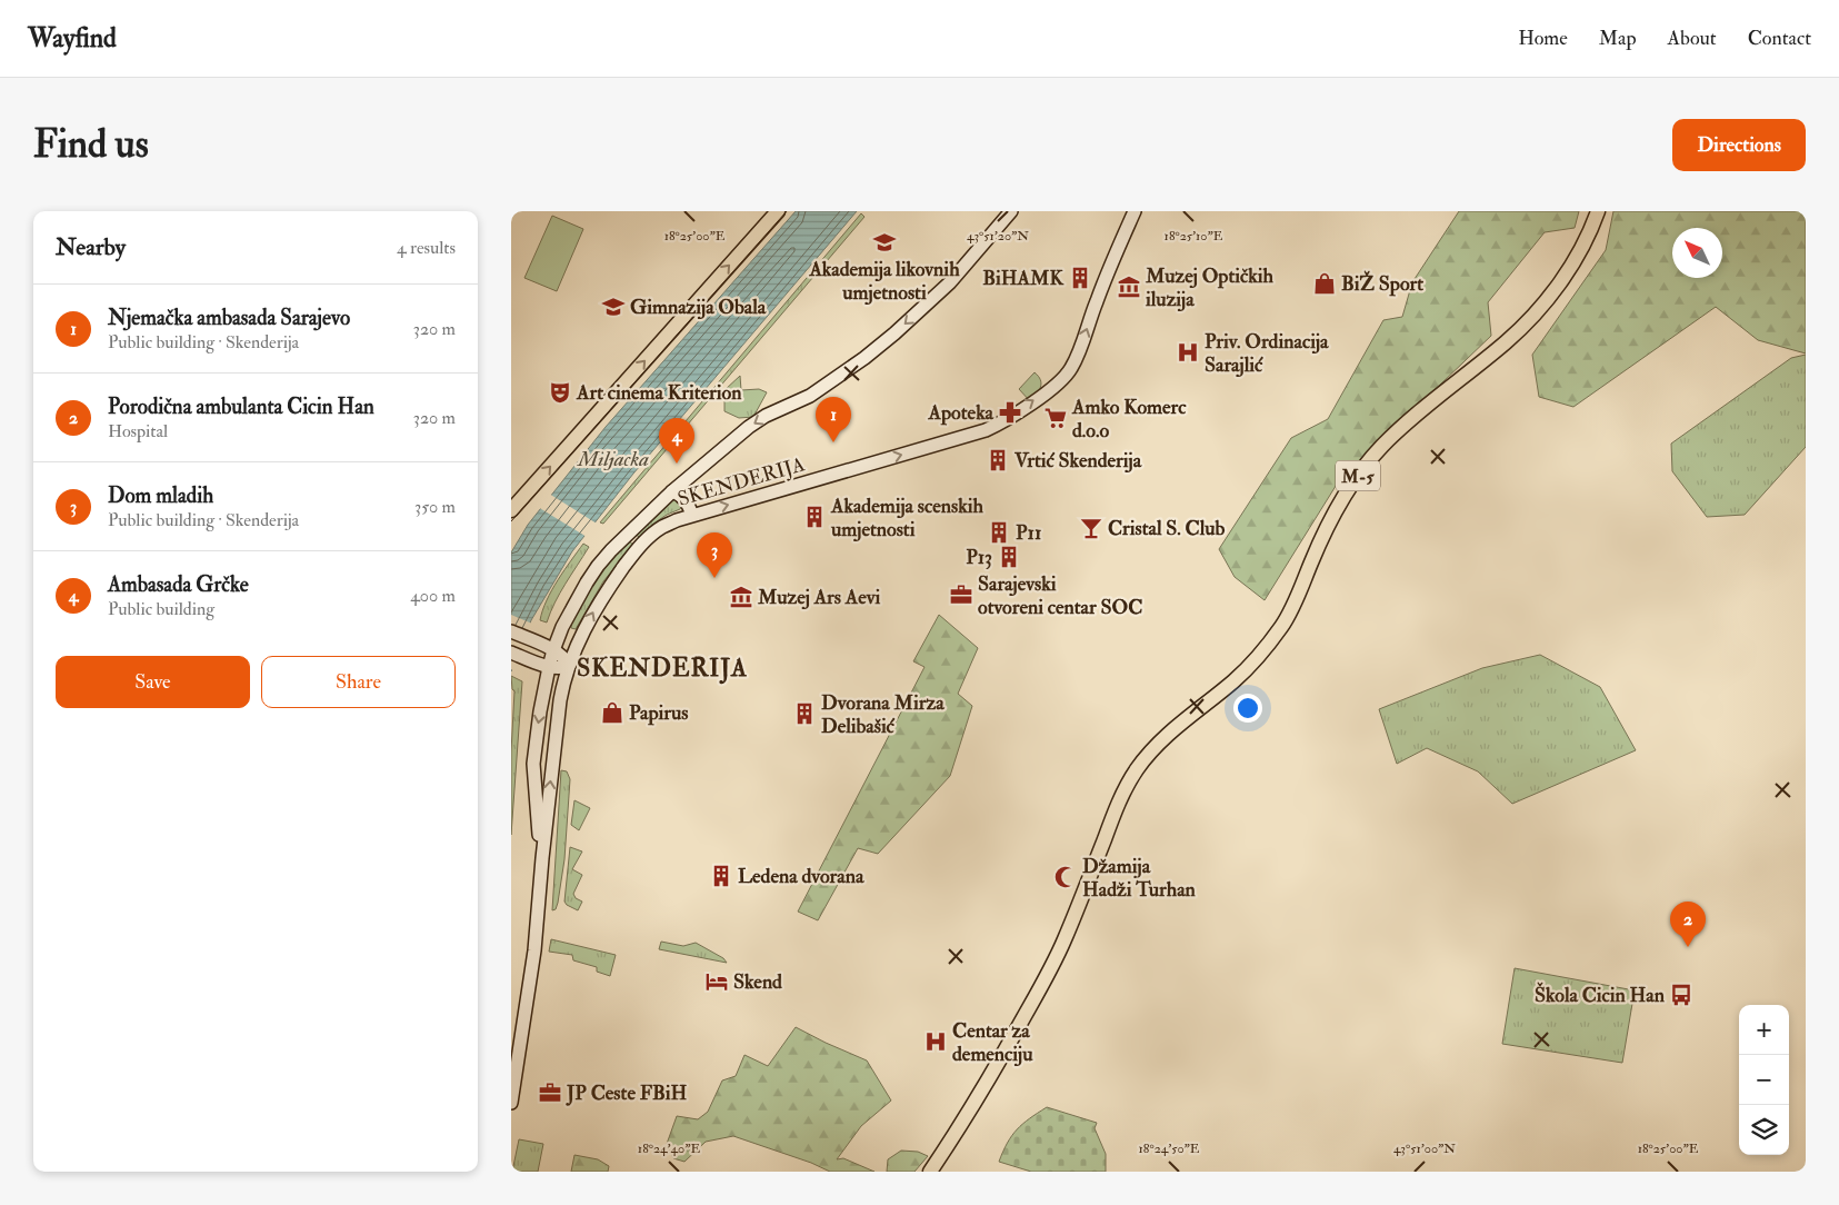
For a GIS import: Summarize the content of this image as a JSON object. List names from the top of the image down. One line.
{"streets":{"main road":["M-5","SKENDERIJA"]},"districts":["SKENDERIJA"],"water":["Miljacka"],"places":{"school or university":["Akademija likovnih umjetnosti","Gimnazija Obala"],"building":["BiHAMK","Vrtić Skenderija","Akademija scenskih umjetnosti","P11","P13","Dvorana Mirza Delibašić","Ledena dvorana"],"shop":["BiŽ Sport","Papirus"],"museum":["Muzej Optičkih iluzija","Muzej Ars Aevi"],"hospital":["Priv. Ordinacija Sarajlić","Centar za demenciju"],"theatre":["Art cinema Kriterion"],"pharmacy":["Apoteka"],"supermarket":["Amko Komerc d.o.o"],"bar":["Cristal S. Club"],"office":["Sarajevski otvoreni centar SOC","JP Ceste FBiH"],"mosque":["Džamija Hadži Turhan"],"hotel":["Skend"],"bus stop":["Škola Cicin Han"]},"north":"top left","page":{"header":"Wayfind","nav":["Home","Map","About","Contact"],"buttons":["Directions",["Save","Share"]],"title":"Find us","heading":["Nearby","4 results"],"list":[{"mark":"1","name":"Njemačka ambasada Sarajevo","note":"Public building · Skenderija","value":"320 m"},{"mark":"2","name":"Porodična ambulanta Cicin Han","note":"Hospital","value":"320 m"},{"mark":"3","name":"Dom mladih","note":"Public building · Skenderija","value":"350 m"},{"mark":"4","name":"Ambasada Grčke","note":"Public building","value":"400 m"}],"pins":["1","4","3","2"],"map_buttons":["+","−"]},"coordinates":["18°25'00\"E","18°25'10\"E","43°51'20\"N","43°51'00\"N","18°24'40\"E","18°24'50\"E"]}
